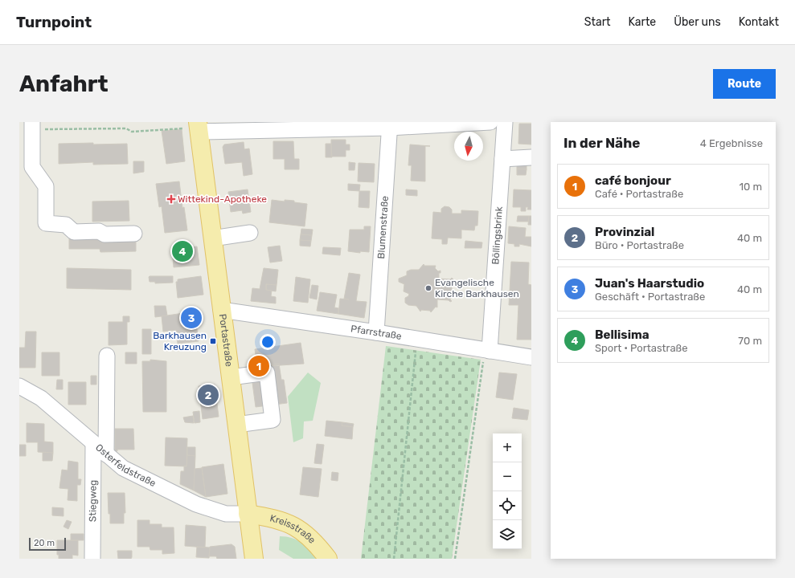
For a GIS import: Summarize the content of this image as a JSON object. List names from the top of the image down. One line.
{"streets":{"main road":["Portastraße","Kreisstraße"],"street":["Blumenstraße","Böllingsbrink","Pfarrstraße","Osterfeldstraße","Stiegweg"]},"crossings":[["Blumenstraße","Pfarrstraße"],["Böllingsbrink","Pfarrstraße"],["Pfarrstraße","Portastraße"],["Portastraße","Osterfeldstraße"],["Portastraße","Kreisstraße"],["Osterfeldstraße","Stiegweg"],["Osterfeldstraße","Kreisstraße"]],"places":{"health":["Wittekind-Apotheke"],"other":["Evangelische Kirche Barkhausen"],"transit":["Barkhausen Kreuzung"]},"scale_bar":"20 m","north":"bottom","page":{"header":"Turnpoint","nav":["Start","Karte","Über uns","Kontakt"],"buttons":"Route","title":"Anfahrt","heading":["In der Nähe","4 Ergebnisse"],"list":[{"mark":"1","name":"café bonjour","note":"Café · Portastraße","value":"10 m"},{"mark":"2","name":"Provinzial","note":"Büro · Portastraße","value":"40 m"},{"mark":"3","name":"Juan's Haarstudio","note":"Geschäft · Portastraße","value":"40 m"},{"mark":"4","name":"Bellisima","note":"Sport · Portastraße","value":"70 m"}],"pins":["4","3","1","2"],"map_buttons":["+","−"],"scale":"20 m"}}
